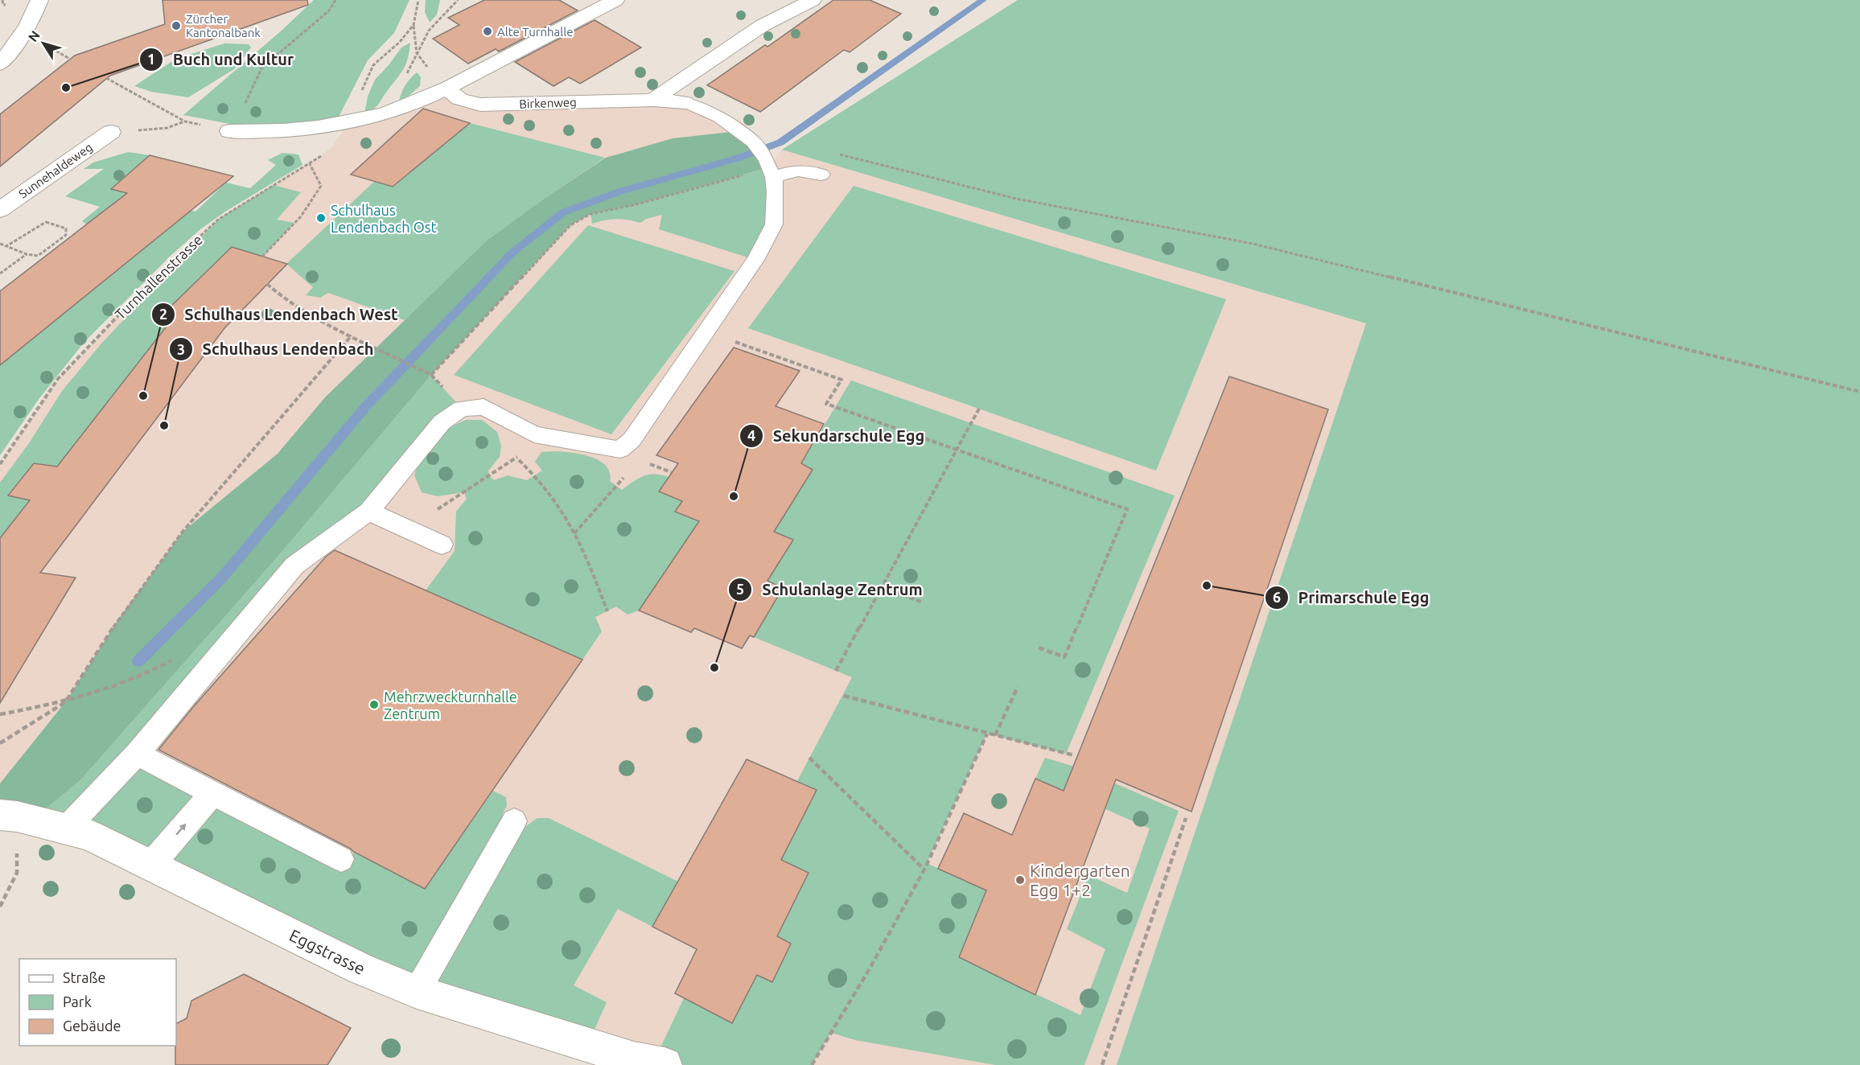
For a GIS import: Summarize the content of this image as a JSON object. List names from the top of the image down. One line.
{"streets":{"street":["Birkenweg","Sunnehaldeweg","Eggstrasse"],"path":["Turnhallenstrasse"]},"places":["Zürcher Kantonalbank","Alte Turnhalle","Buch und Kultur","Schulhaus Lendenbach Ost","Schulhaus Lendenbach West","Schulhaus Lendenbach","Sekundarschule Egg","Primarschule Egg","Schulanlage Zentrum","Mehrzweckturnhalle Zentrum","Kindergarten Egg 1+2"],"legend":["Straße","Park","Gebäude"],"north":"top left"}
